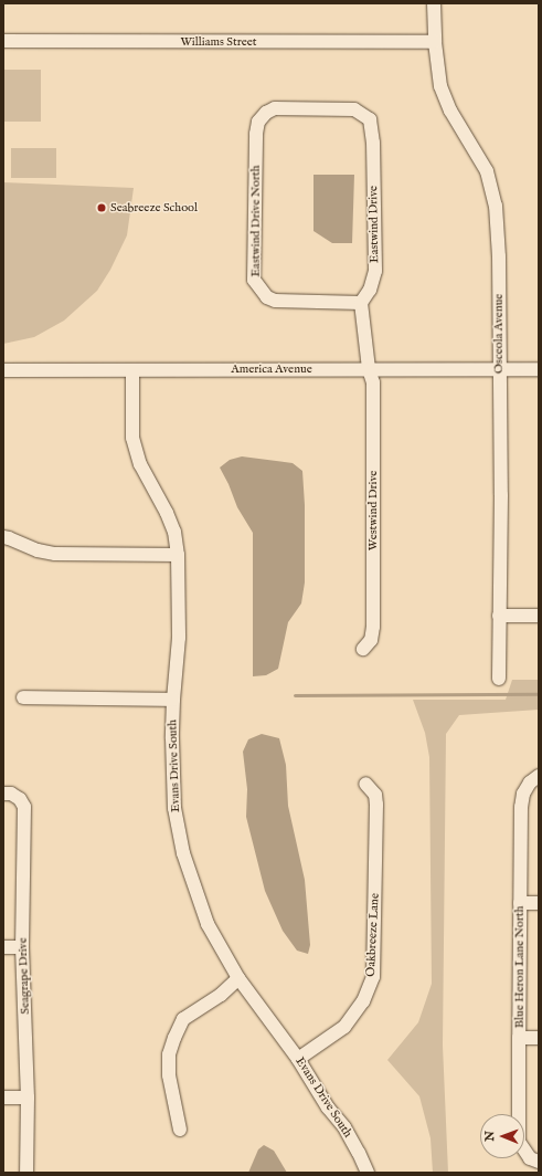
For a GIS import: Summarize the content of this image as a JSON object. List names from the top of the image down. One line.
{"streets":{"street":["Williams Street","Eastwind Drive North","Eastwind Drive","Osceola Avenue","America Avenue","Westwind Drive","Evans Drive South","Oakbreeze Lane","Blue Heron Lane North","Seagrape Drive"]},"crossings":[["Williams Street","Osceola Avenue"],["Eastwind Drive North","Eastwind Drive"],["Osceola Avenue","America Avenue"],["America Avenue","Westwind Drive"],["America Avenue","Evans Drive South"],["Evans Drive South","Oakbreeze Lane"]],"places":["Seabreeze School"],"north":"left"}
